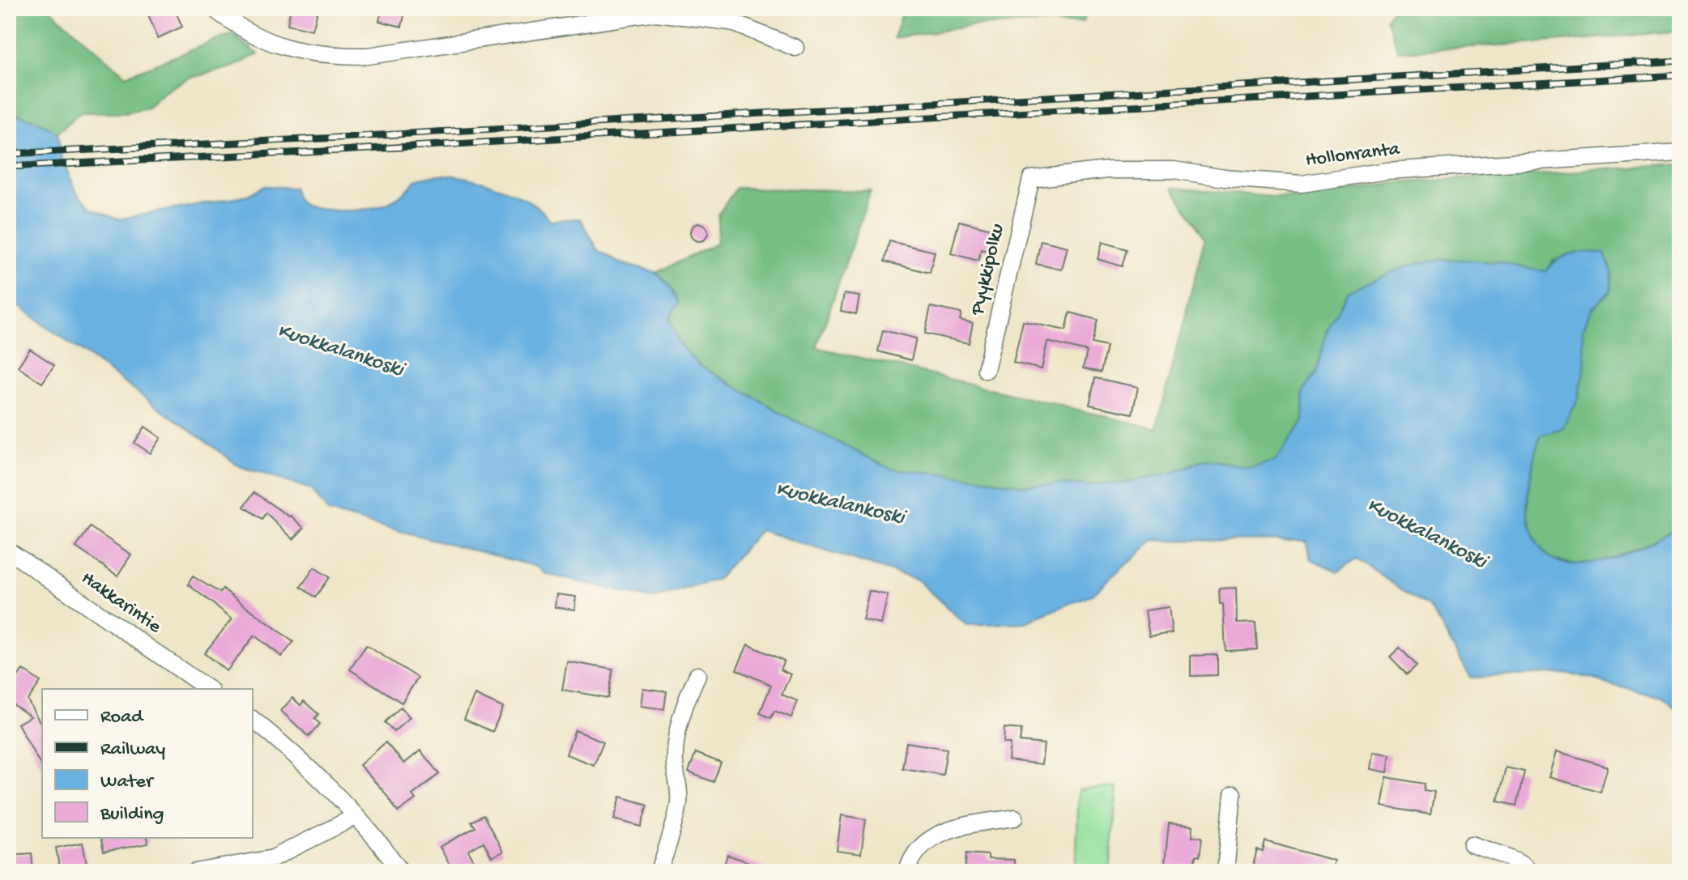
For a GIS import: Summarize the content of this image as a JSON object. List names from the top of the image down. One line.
{"streets":{"street":["Hollonranta","Pyykkipolku","Hakkarintie"]},"crossings":[["Hollonranta","Pyykkipolku"]],"water":["Kuokkalankoski"],"legend":["Road","Railway","Water","Building"]}
